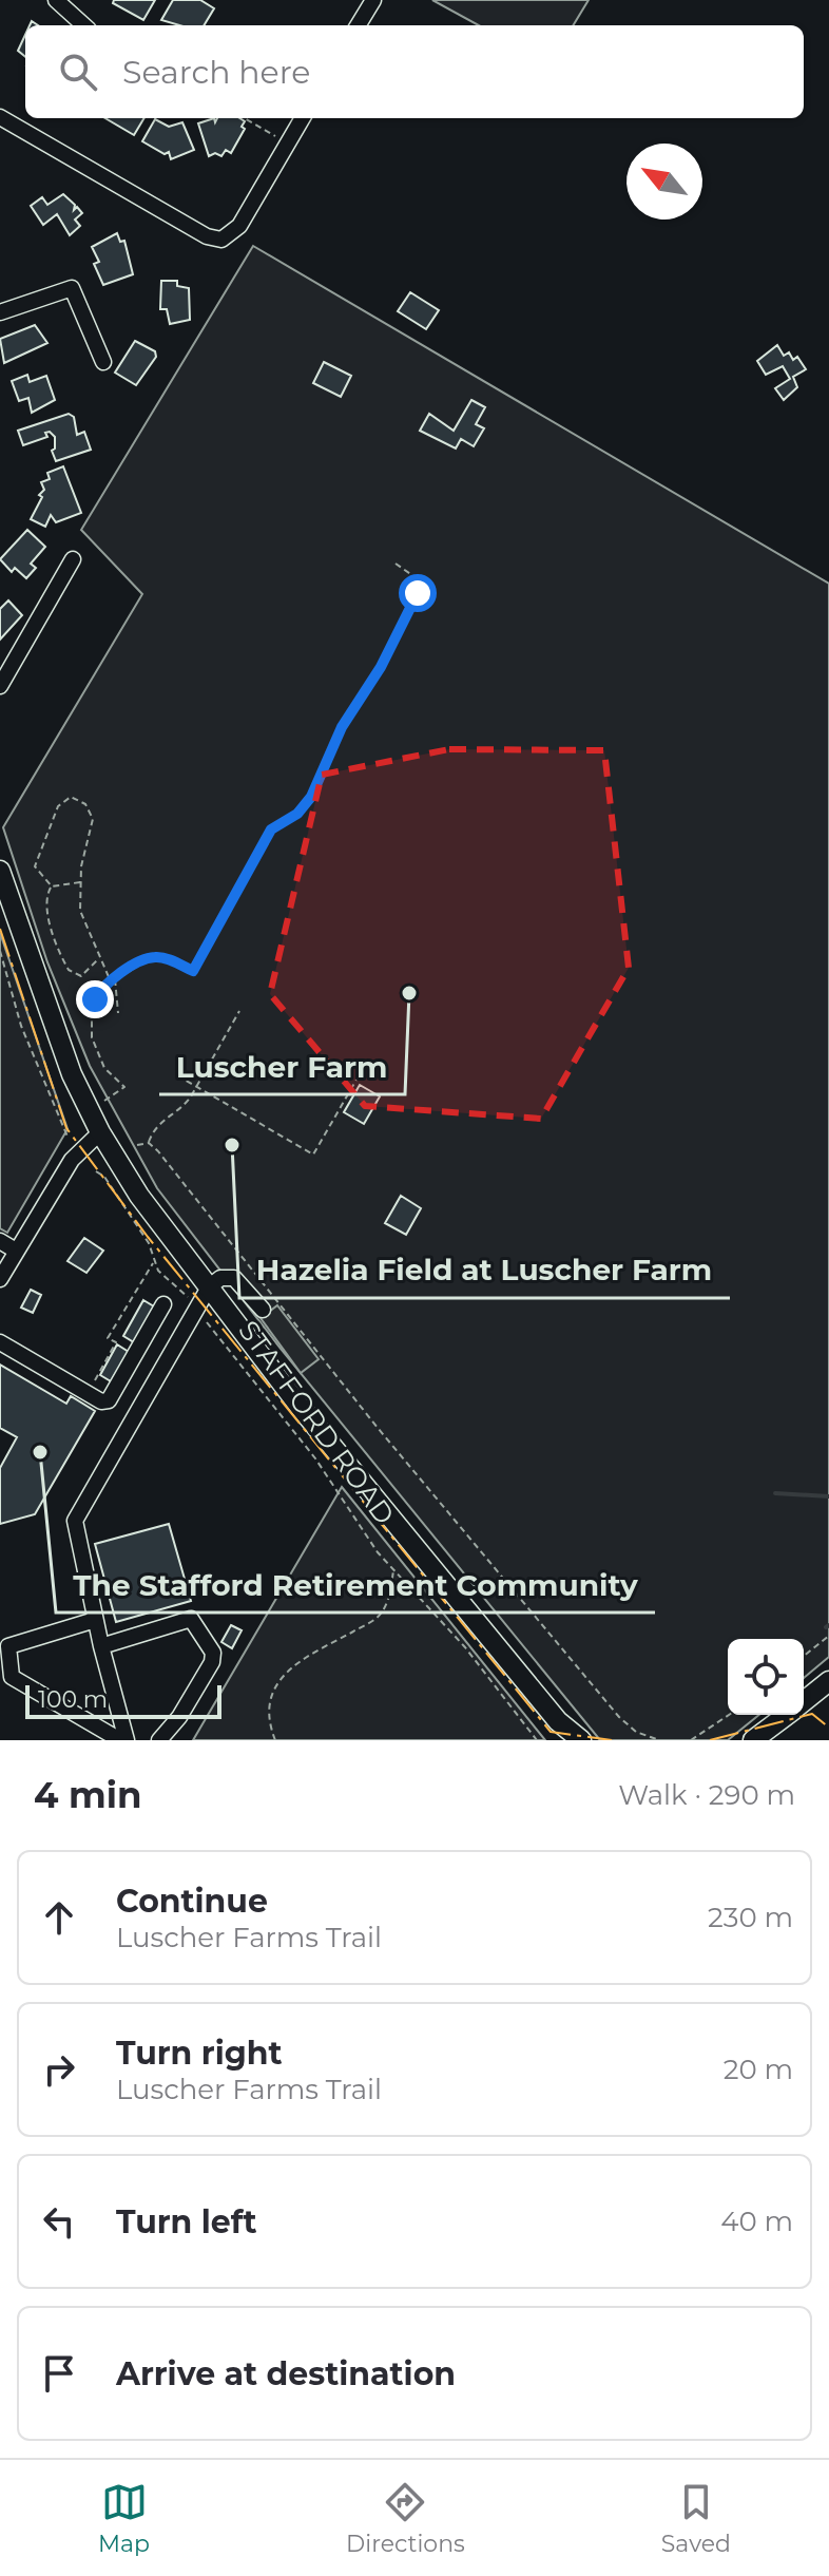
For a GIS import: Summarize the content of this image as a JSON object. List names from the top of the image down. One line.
{"streets":{"path":["STAFFORD ROAD"]},"places":["Luscher Farm","Hazelia Field at Luscher Farm","The Stafford Retirement Community"],"scale_bar":"100 m","north":"top left","page":{"search":"Search here","scale":"100 m","heading":["4 min","Walk · 290 m"],"list":[["Continue","Luscher Farms Trail","230 m"],["Turn right","Luscher Farms Trail","20 m"],["Turn left","40 m"],"Arrive at destination"],"nav":["Map","Directions","Saved"]}}
